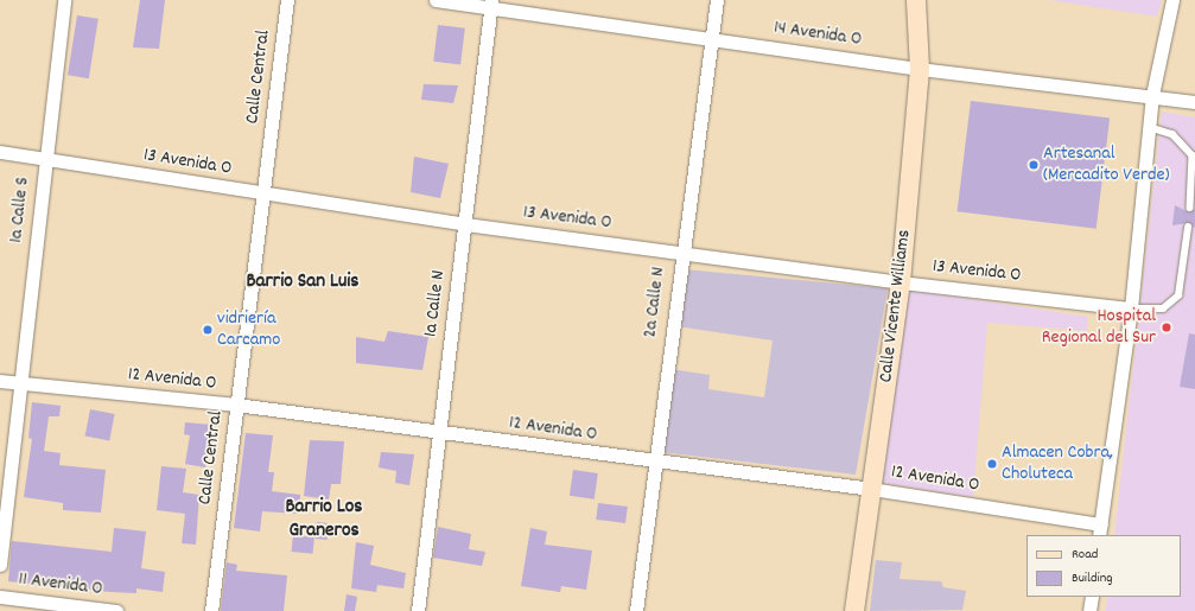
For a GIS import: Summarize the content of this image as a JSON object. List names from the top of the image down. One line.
{"streets":{"main road":["Calle Vicente Williams"],"street":["14 Avenida O","Calle Central","13 Avenida O","1a Calle S","2a Calle N","1a Calle N","12 Avenida O","11 Avenida O"]},"crossings":[["14 Avenida O","2a Calle N"],["14 Avenida O","1a Calle N"],["14 Avenida O","Calle Vicente Williams"],["Calle Central","13 Avenida O"],["Calle Central","12 Avenida O"],["13 Avenida O","1a Calle S"],["13 Avenida O","2a Calle N"],["13 Avenida O","1a Calle N"],["13 Avenida O","Calle Vicente Williams"],["1a Calle S","12 Avenida O"],["2a Calle N","12 Avenida O"],["1a Calle N","12 Avenida O"],["Calle Vicente Williams","12 Avenida O"]],"districts":["Barrio San Luis","Barrio Los Graneros"],"places":["Artesanal (Mercadito Verde)","Hospital Regional del Sur","vidriería Carcamo","Almacen Cobra, Choluteca"],"legend":["Road","Building"]}
